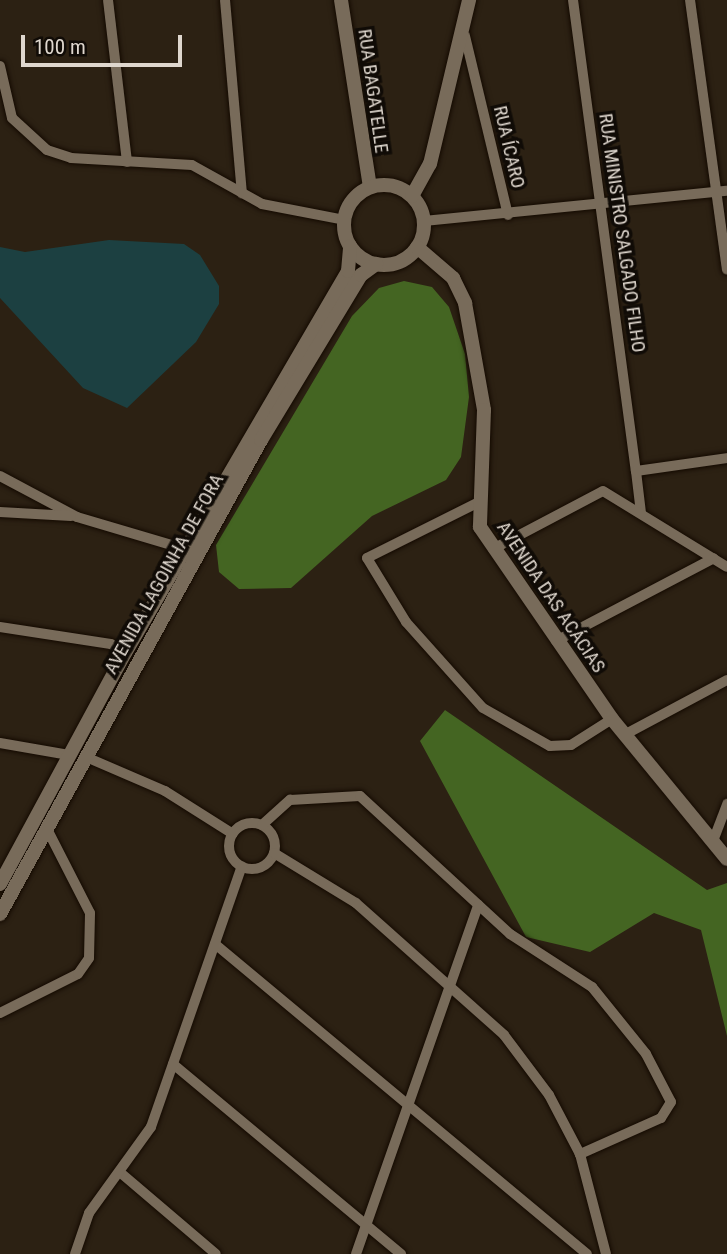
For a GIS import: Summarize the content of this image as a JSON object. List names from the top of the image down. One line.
{"streets":{"main road":["RUA BAGATELLE","AVENIDA LAGOINHA DE FORA","AVENIDA DAS ACÁCIAS"],"street":["RUA ÍCARO","RUA MINISTRO SALGADO FILHO"]},"crossings":[["RUA BAGATELLE","AVENIDA LAGOINHA DE FORA"],["RUA BAGATELLE","AVENIDA DAS ACÁCIAS"],["RUA ÍCARO","RUA MINISTRO SALGADO FILHO"],["AVENIDA LAGOINHA DE FORA","AVENIDA DAS ACÁCIAS"]],"scale_bar":"100 m"}
